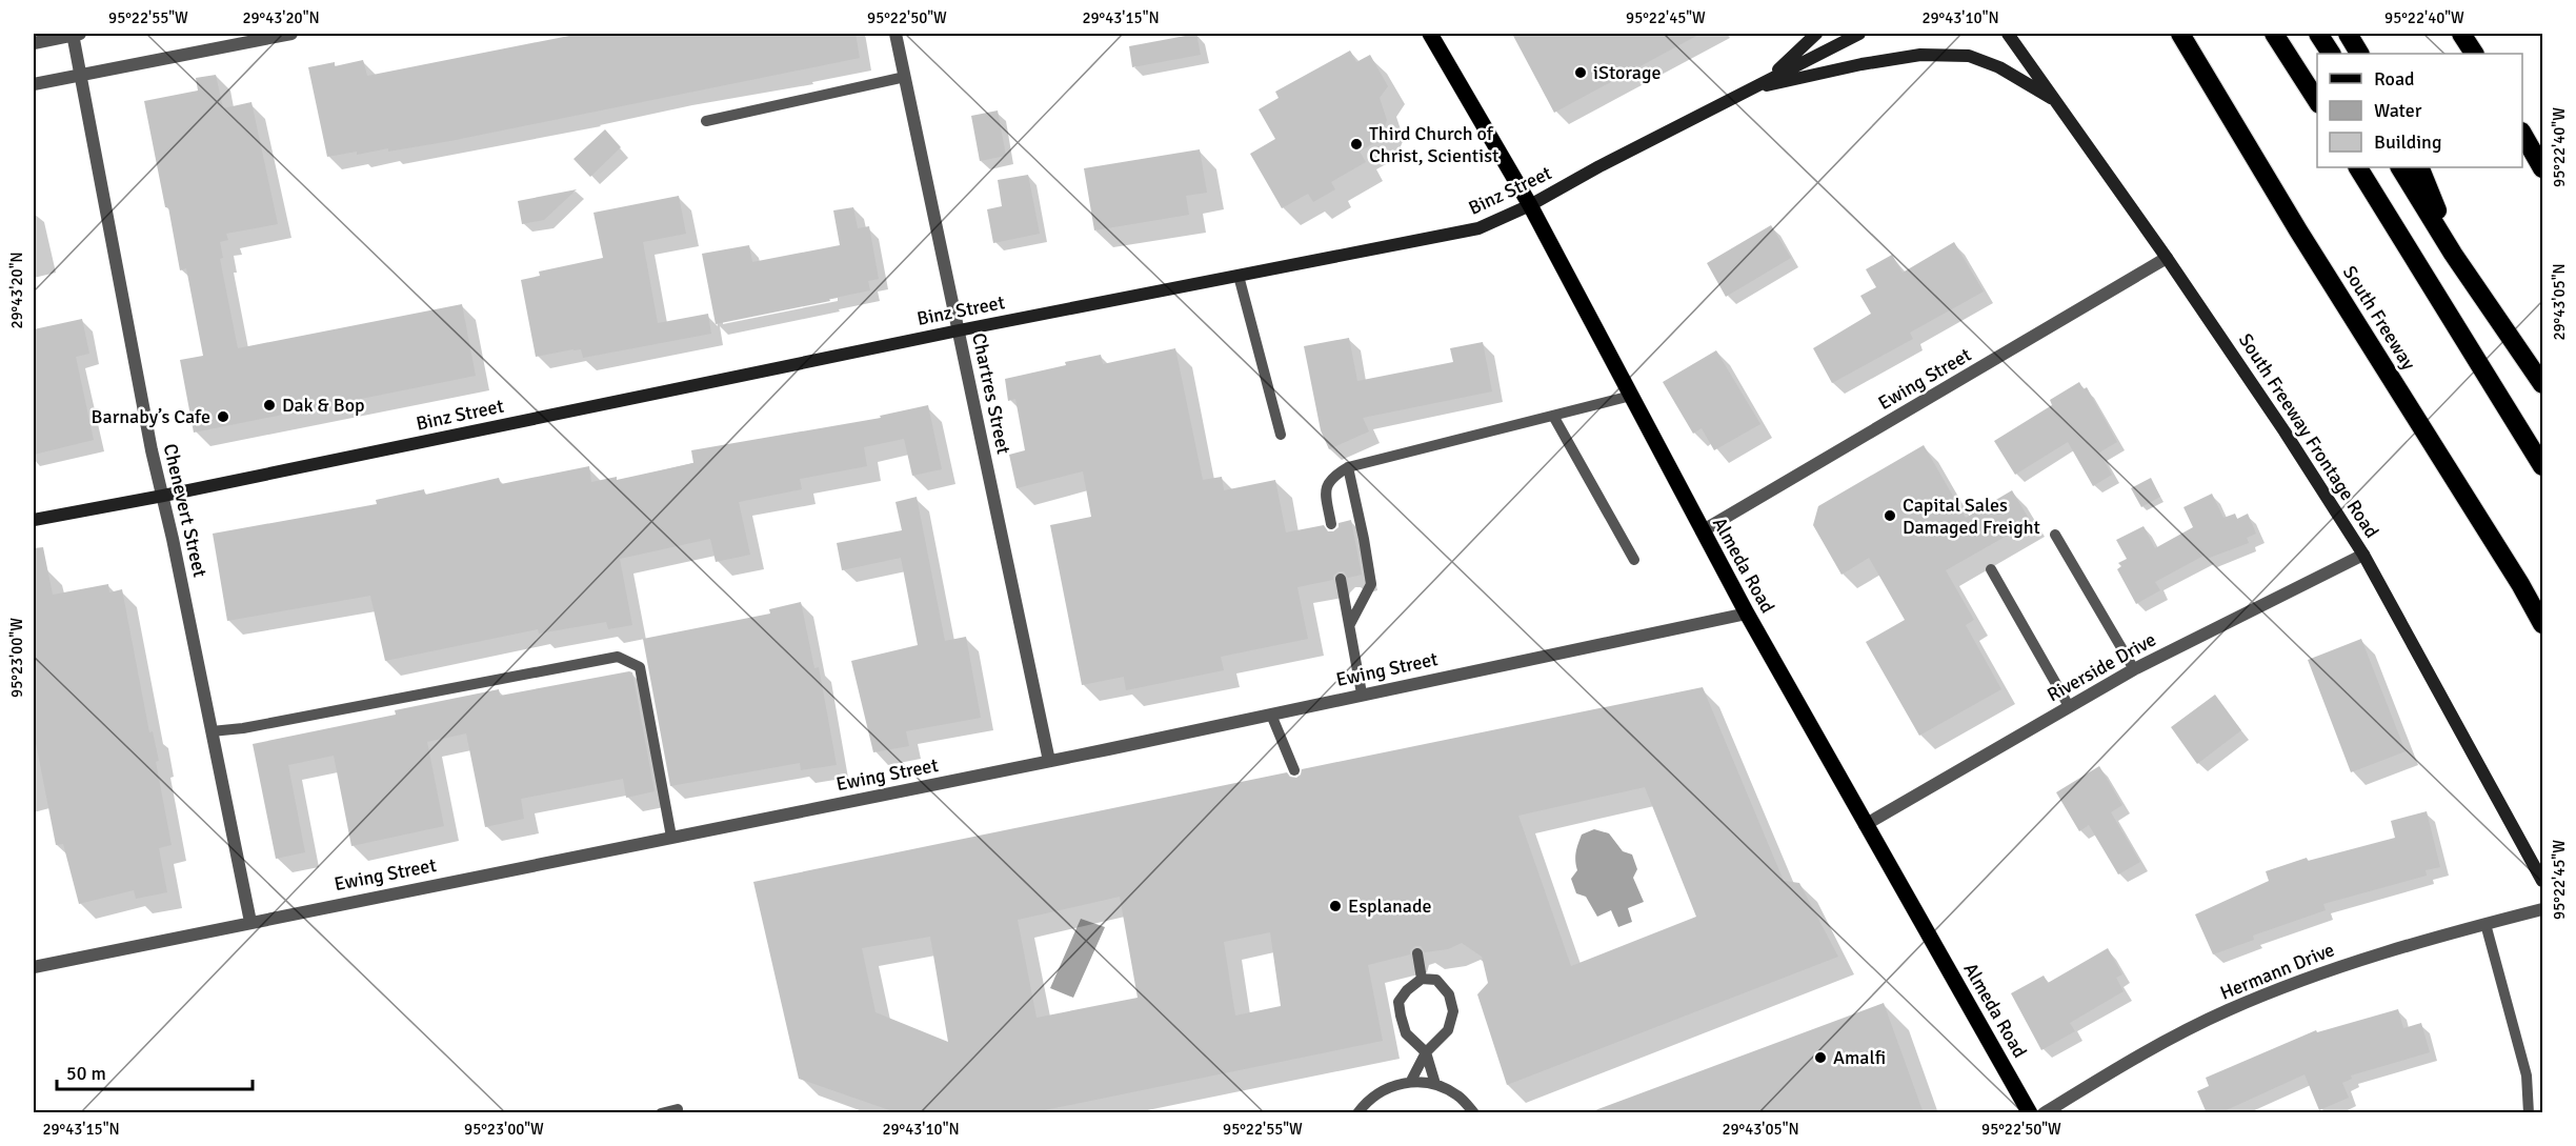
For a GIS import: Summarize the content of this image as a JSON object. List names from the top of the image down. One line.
{"streets":{"highway":["South Freeway"],"main road":["Binz Street","South Freeway Frontage Road","Almeda Road"],"street":["Ewing Street","Chartres Street","Chenevert Street","Riverside Drive","Hermann Drive"]},"crossings":[["Binz Street","Chartres Street"],["Binz Street","Chenevert Street"],["Binz Street","Almeda Road"],["Ewing Street","Chartres Street"],["Ewing Street","South Freeway Frontage Road"],["Ewing Street","Chenevert Street"],["Ewing Street","Almeda Road"],["South Freeway Frontage Road","Riverside Drive"],["Almeda Road","Riverside Drive"]],"places":["iStorage","Third Church of Christ, Scientist","Dak & Bop","Barnaby’s Cafe","Capital Sales Damaged Freight","Esplanade","Amalfi"],"legend":["Road","Water","Building"],"scale_bar":"50 m","coordinates":["95°22'55\"W","29°43'20\"N","95°22'50\"W","29°43'15\"N","95°22'45\"W","29°43'10\"N","95°22'40\"W","29°43'05\"N","95°23'00\"W"]}
